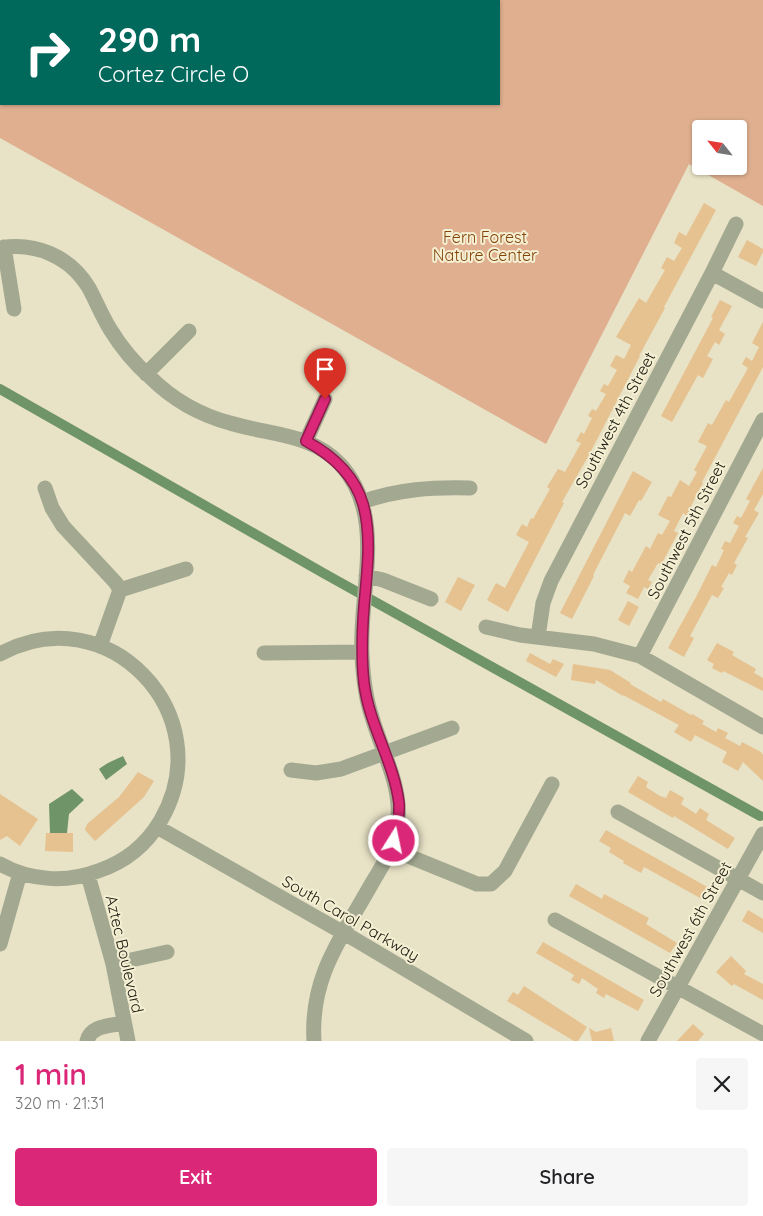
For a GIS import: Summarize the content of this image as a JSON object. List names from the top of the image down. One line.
{"streets":{"street":["Southwest 4th Street","Southwest 5th Street","South Carol Parkway","Southwest 6th Street","Aztec Boulevard"]},"parks":["Fern Forest Nature Center"],"north":"top left","page":{"turn":["290 m","Cortez Circle O"],"heading":["1 min","320 m · 21:31"],"buttons":["Exit","Share"]}}
